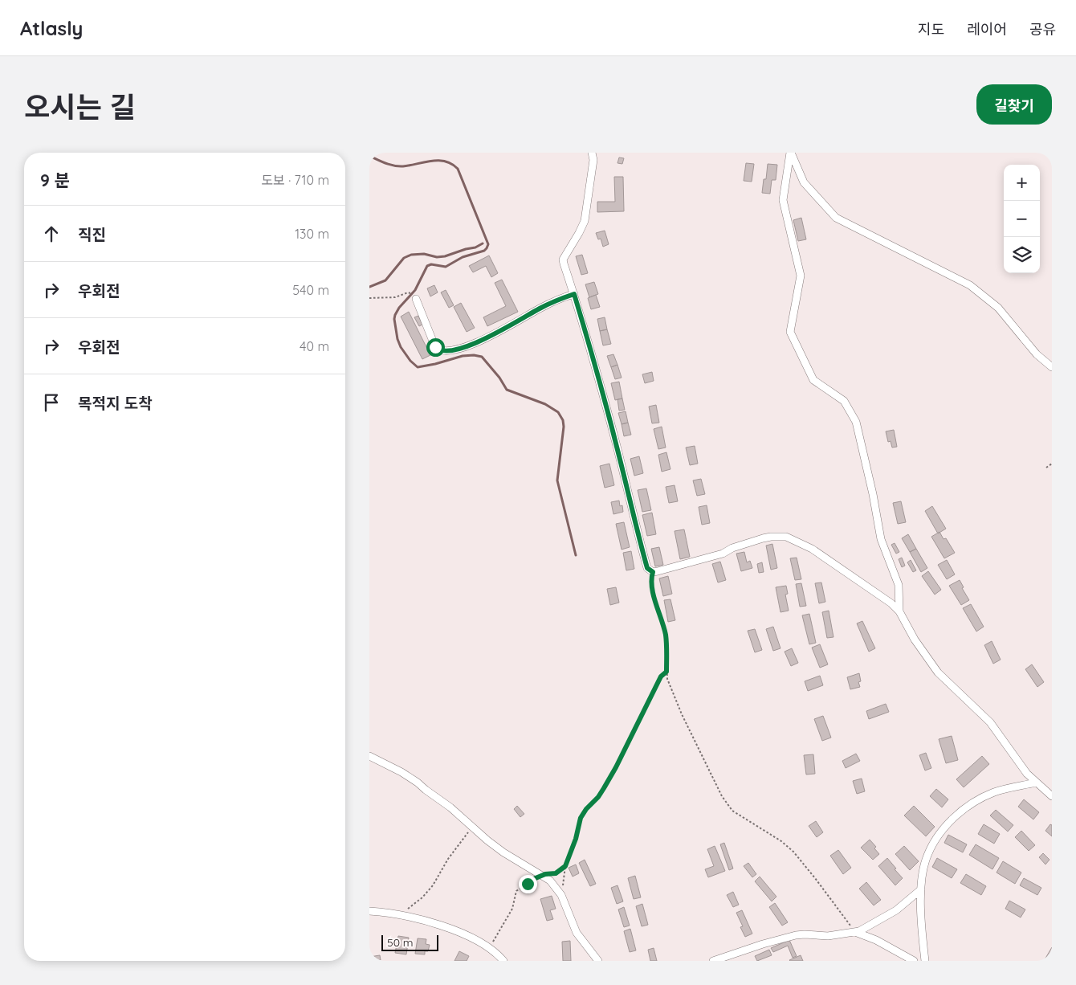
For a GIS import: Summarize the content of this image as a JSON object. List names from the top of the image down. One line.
{"scale_bar":"50 m","page":{"header":"Atlasly","nav":["지도","레이어","공유"],"title":"오시는 길","buttons":"길찾기","heading":["9 분","도보 · 710 m"],"map_buttons":["+","−"],"list":[["직진","130 m"],["우회전","540 m"],["우회전","40 m"],"목적지 도착"],"scale":"50 m"}}
